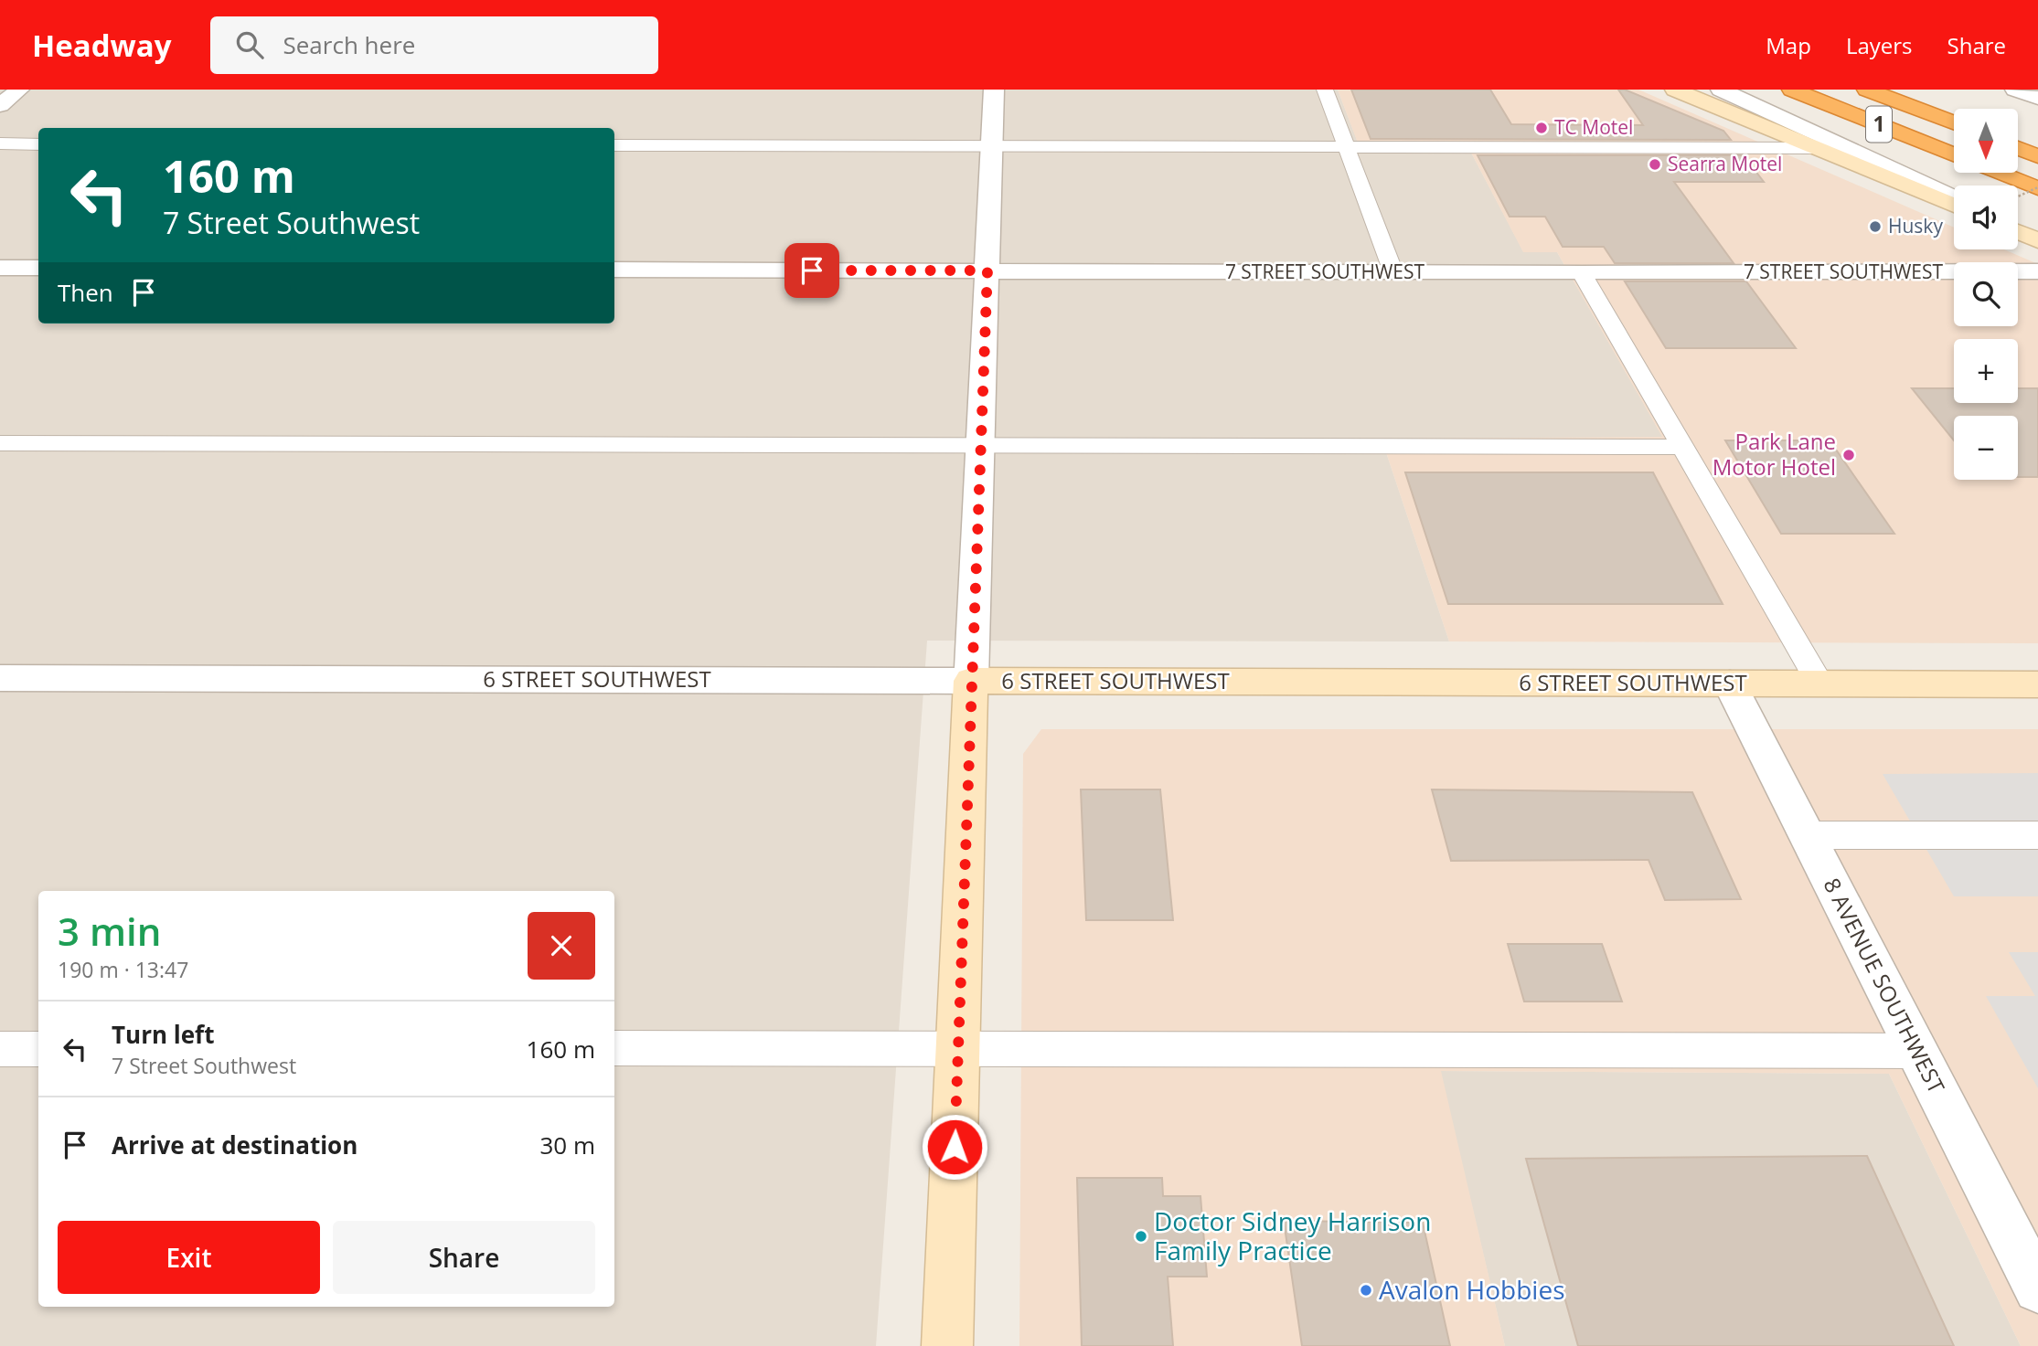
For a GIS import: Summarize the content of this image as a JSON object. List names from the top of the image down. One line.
{"streets":{"highway":["1"],"street":["7 STREET SOUTHWEST","6 STREET SOUTHWEST","8 AVENUE SOUTHWEST"]},"crossings":[["6 STREET SOUTHWEST","8 AVENUE SOUTHWEST"]],"places":["TC Motel","Searra Motel","Husky","Park Lane Motor Hotel","Doctor Sidney Harrison Family Practice","Avalon Hobbies"],"north":"bottom","page":{"header":"Headway","search":"Search here","nav":["Map","Layers","Share"],"map_buttons":["+","−"],"turn":["160 m","7 Street Southwest"],"then":"Then","heading":["3 min","190 m · 13:47"],"list":[{"name":"Turn left","note":"7 Street Southwest","value":"160 m"},{"name":"Arrive at destination","value":"30 m"}],"buttons":["Exit","Share"]}}
